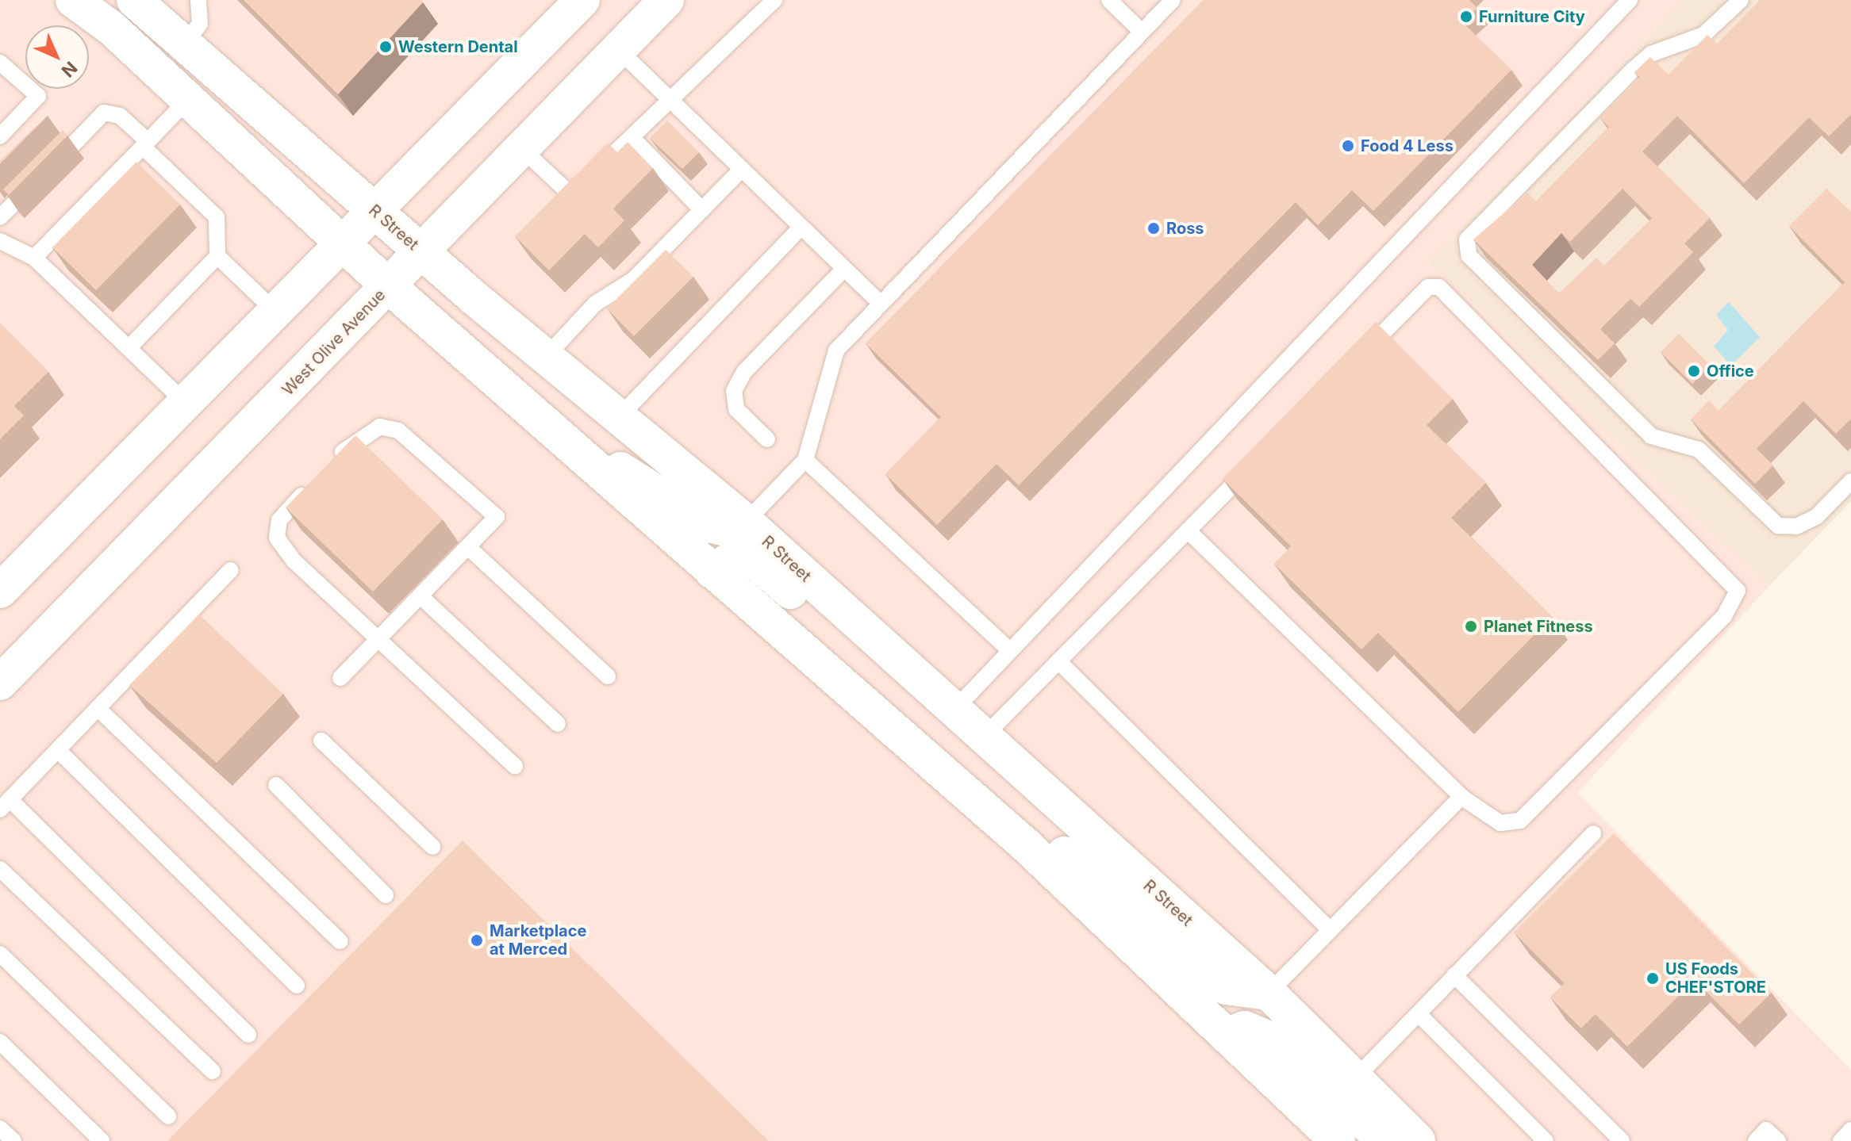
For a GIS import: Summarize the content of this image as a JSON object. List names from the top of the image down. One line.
{"streets":{"street":["R Street","West Olive Avenue"]},"crossings":[["R Street","West Olive Avenue"]],"places":["Furniture City","Western Dental","Food 4 Less","Ross","Office","Planet Fitness","Marketplace at Merced","US Foods CHEF'STORE"],"north":"bottom right"}
